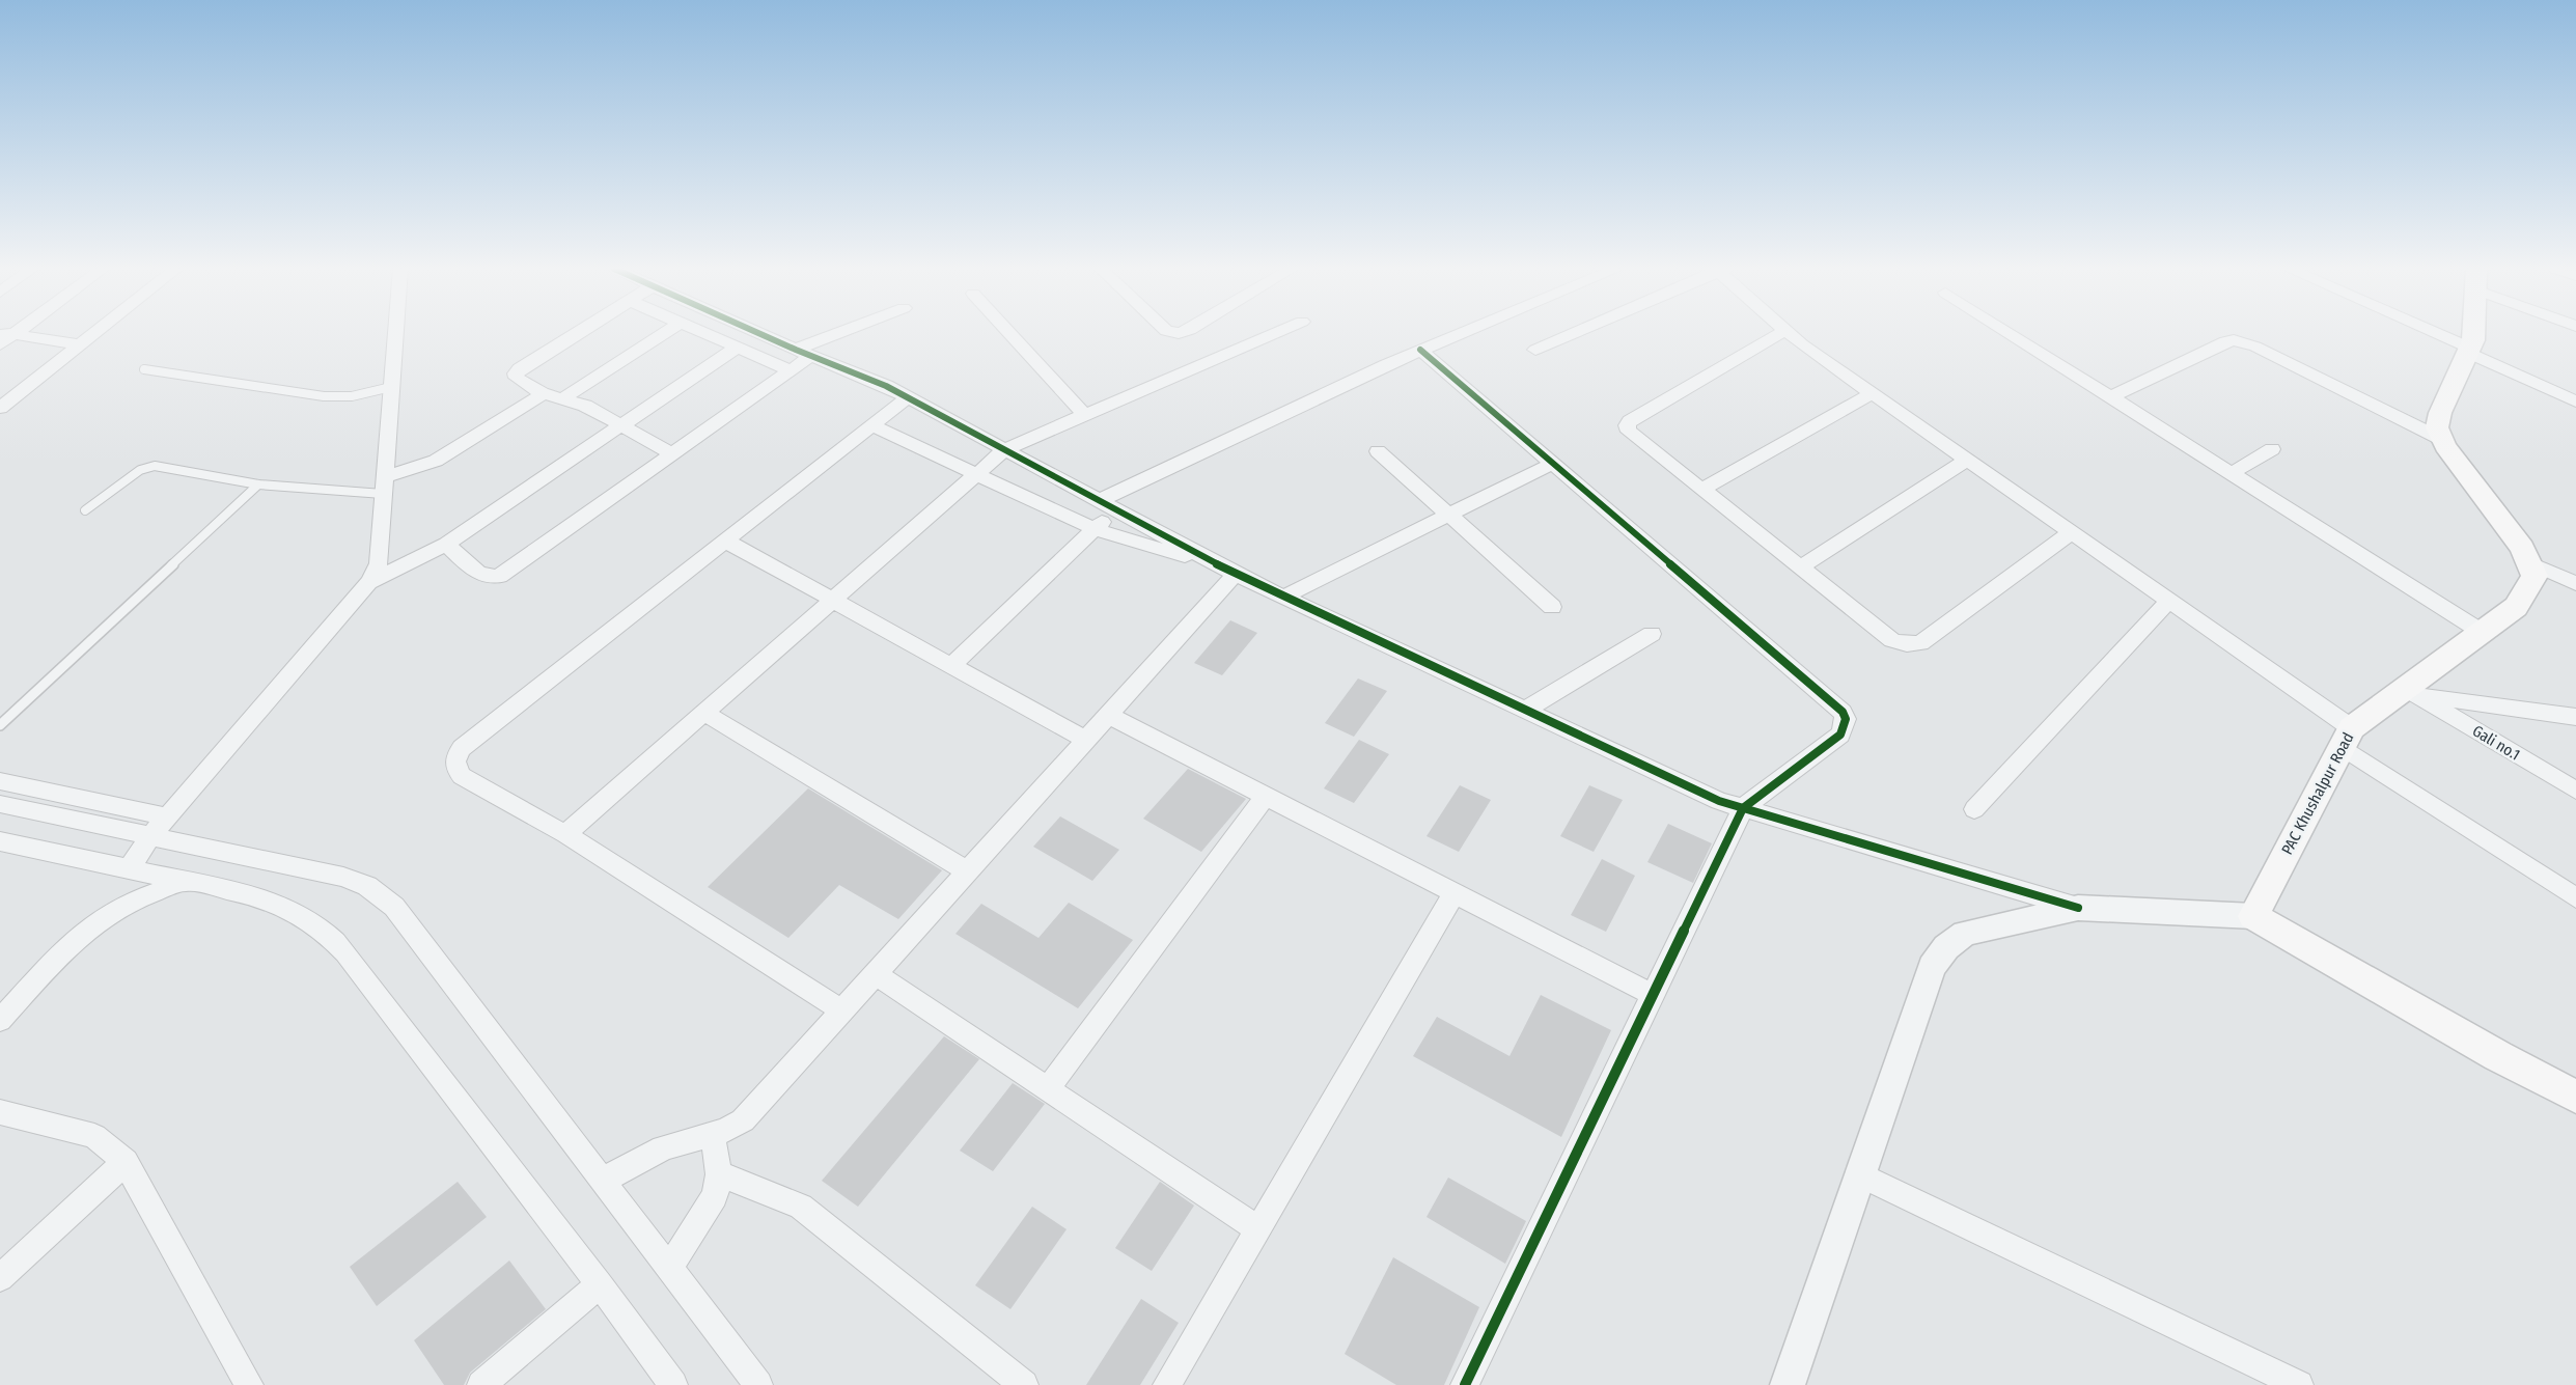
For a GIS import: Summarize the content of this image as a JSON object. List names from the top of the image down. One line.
{"streets":{"main road":["PAC Khushalpur Road"],"street":["Gali no.1"]},"crossings":[["Gali no.1","PAC Khushalpur Road"]]}
